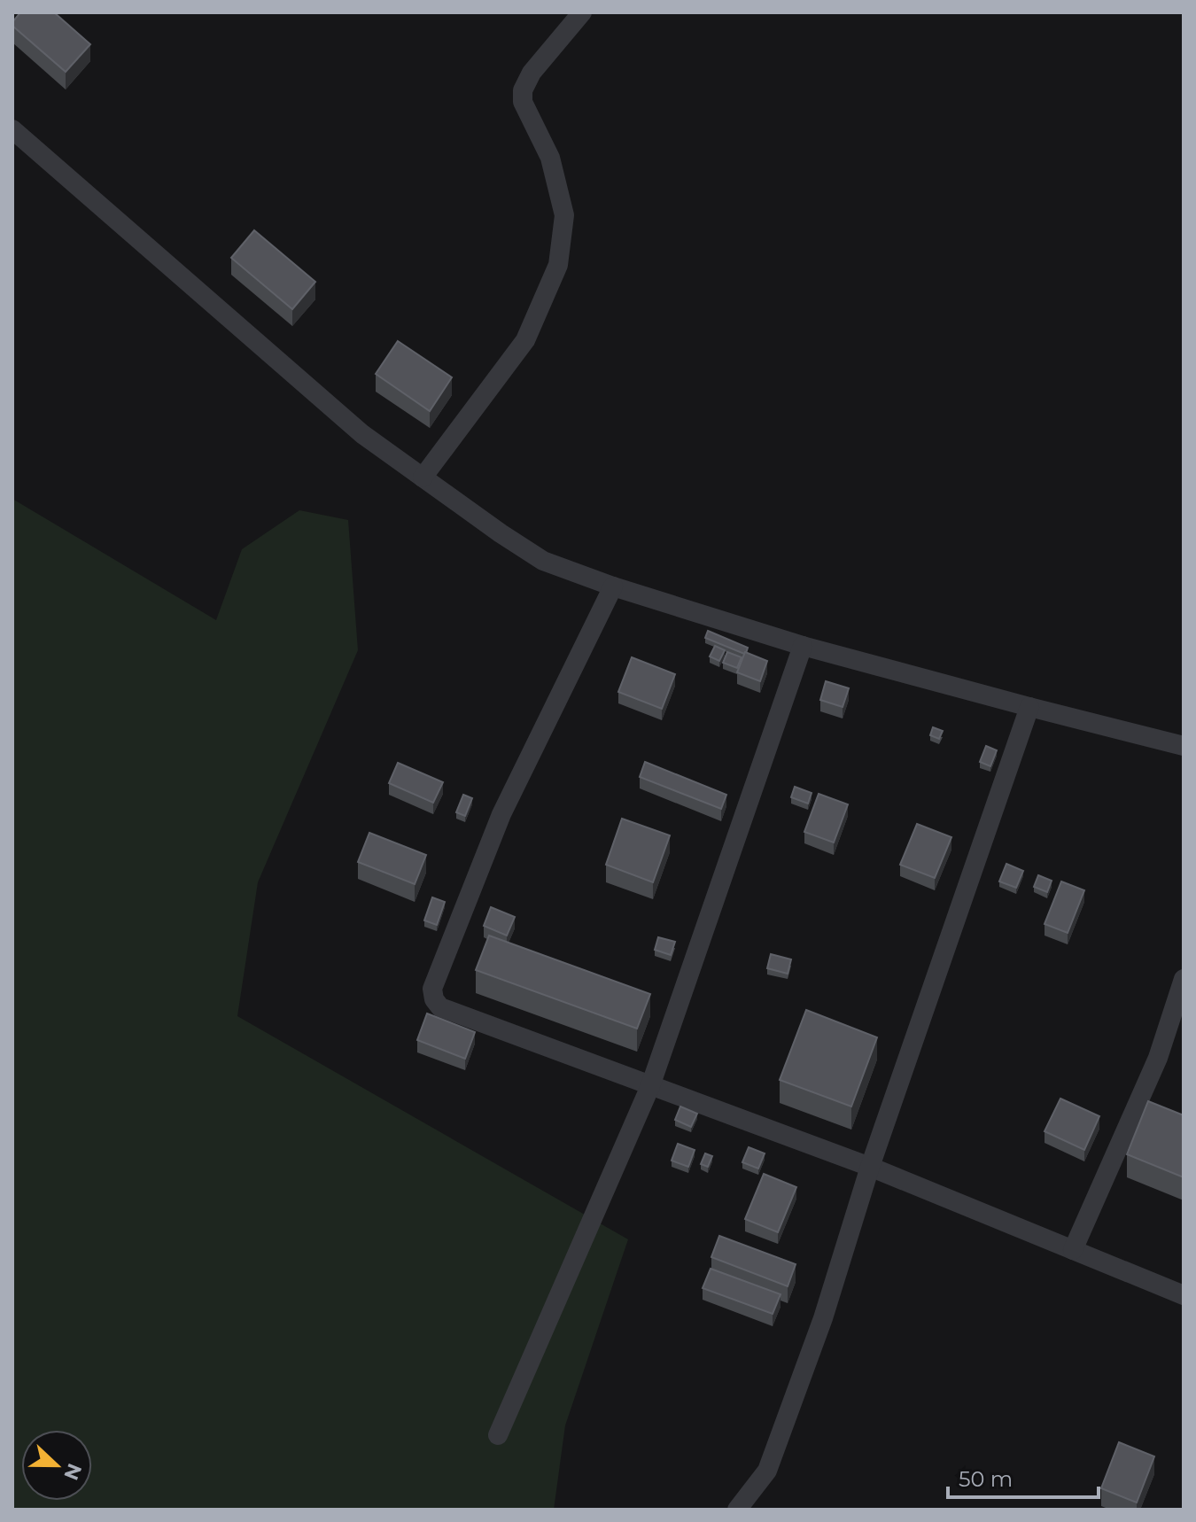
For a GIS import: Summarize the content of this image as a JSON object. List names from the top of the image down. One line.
{"scale_bar":"50 m","north":"right"}
